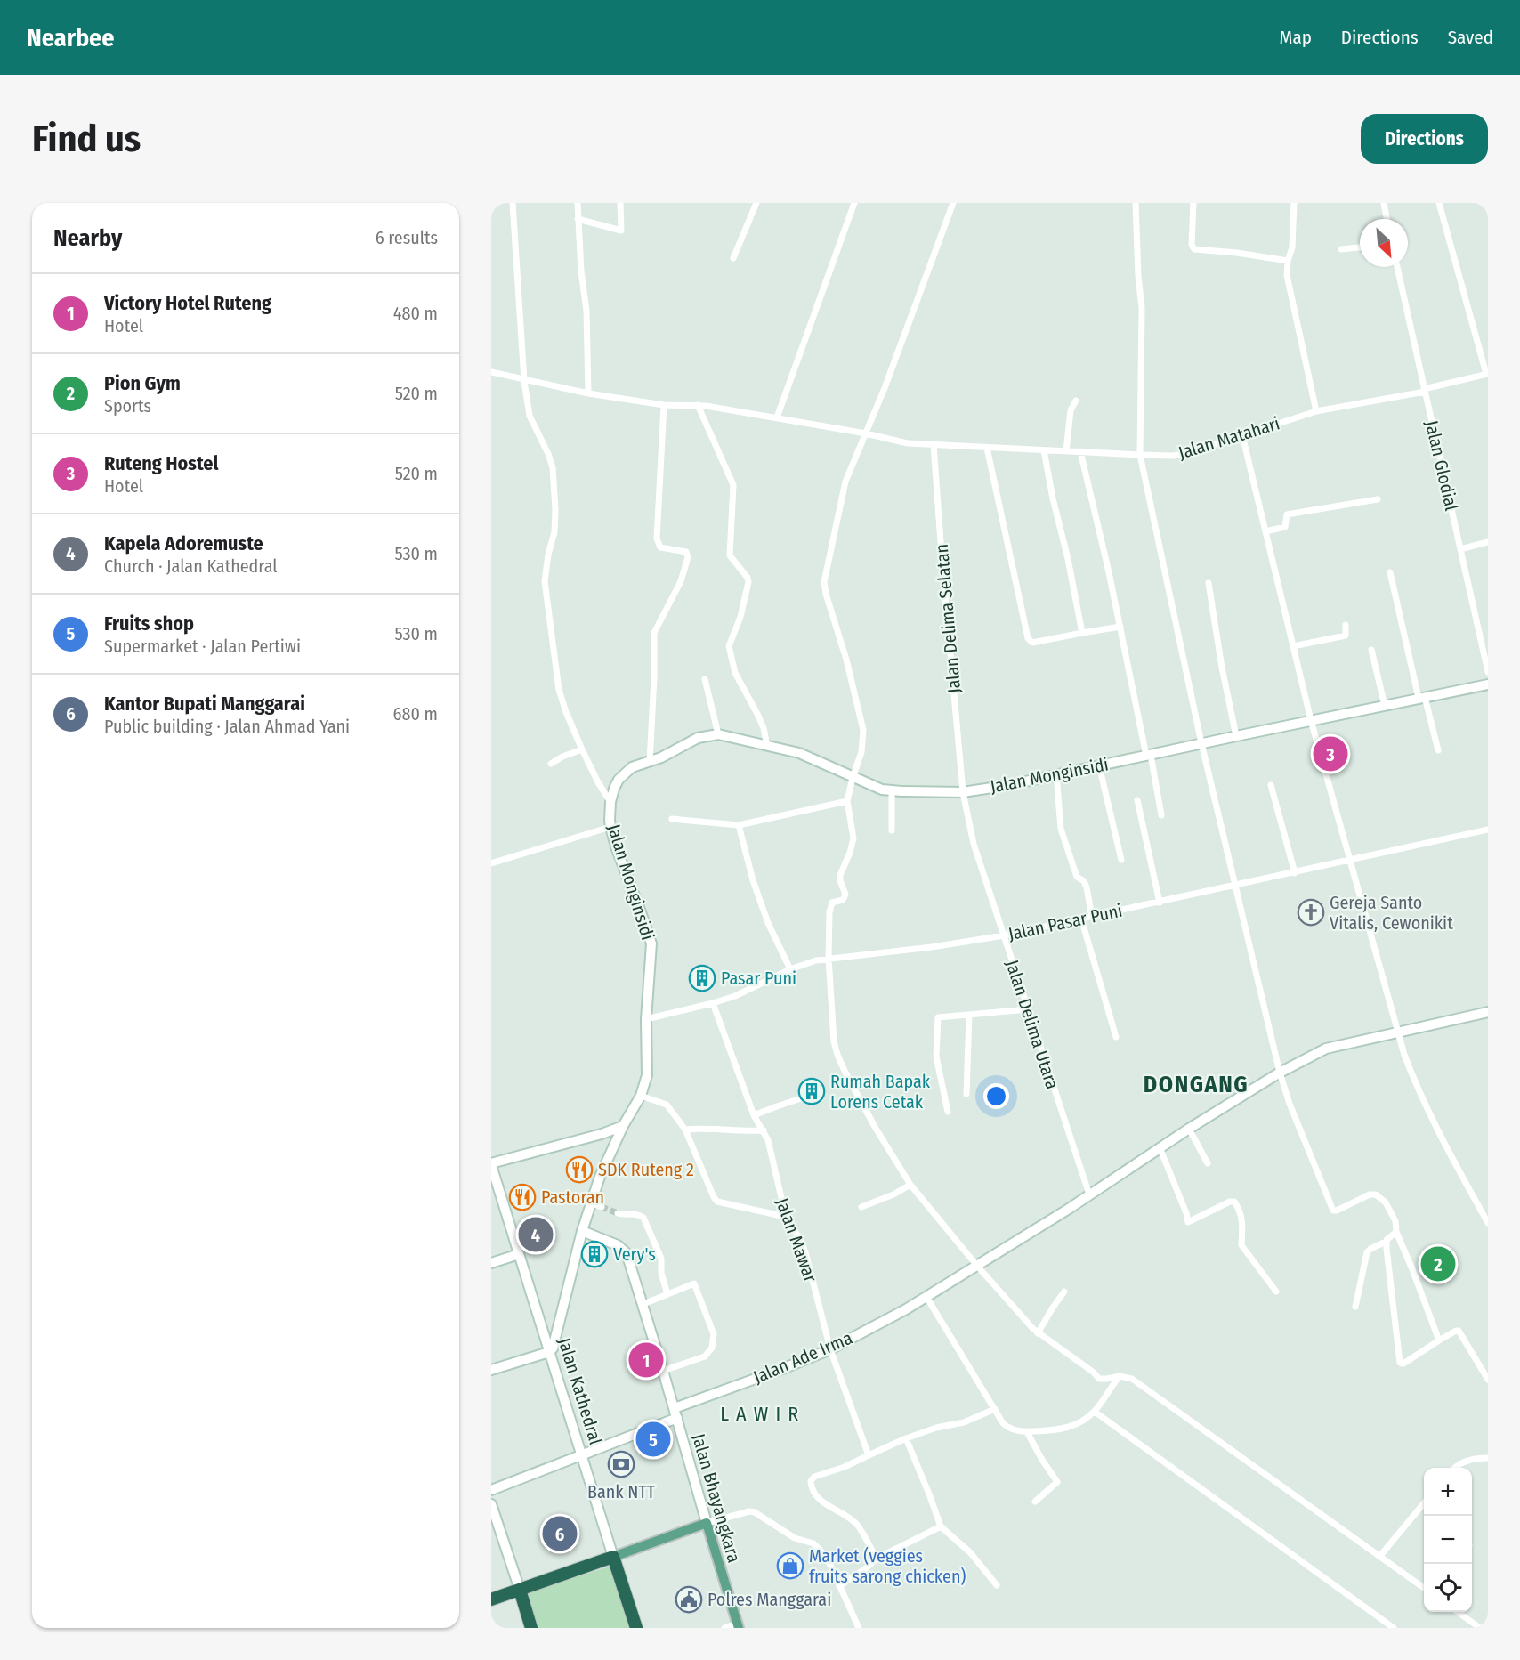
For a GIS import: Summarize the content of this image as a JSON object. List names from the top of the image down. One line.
{"streets":{"highway":["Jalan Kathedral"],"main road":["Jalan Bhayangkara"],"street":["Jalan Matahari","Jalan Glodial","Jalan Delima Selatan","Jalan Monginsidi","Jalan Pasar Puni","Jalan Delima Utara","Jalan Mawar","Jalan Ade Irma"]},"crossings":[["Jalan Matahari","Jalan Glodial"],["Jalan Matahari","Jalan Delima Selatan"],["Jalan Delima Selatan","Jalan Monginsidi"],["Jalan Delima Selatan","Jalan Delima Utara"],["Jalan Monginsidi","Jalan Pasar Puni"],["Jalan Monginsidi","Jalan Delima Utara"],["Jalan Monginsidi","Jalan Kathedral"],["Jalan Monginsidi","Jalan Bhayangkara"],["Jalan Pasar Puni","Jalan Delima Utara"],["Jalan Pasar Puni","Jalan Mawar"],["Jalan Delima Utara","Jalan Ade Irma"],["Jalan Mawar","Jalan Ade Irma"],["Jalan Ade Irma","Jalan Kathedral"],["Jalan Ade Irma","Jalan Bhayangkara"]],"districts":["DONGANG","L A W I R"],"places":{"church":["Gereja Santo Vitalis, Cewonikit"],"building":["Pasar Puni","Rumah Bapak Lorens Cetak","Very's"],"restaurant":["SDK Ruteng 2","Pastoran"],"bank":["Bank NTT"],"shop":["Market (veggies fruits sarong chicken)"],"public building":["Polres Manggarai"]},"north":"bottom right","page":{"header":"Nearbee","nav":["Map","Directions","Saved"],"buttons":"Directions","title":"Find us","heading":["Nearby","6 results"],"list":[{"mark":"1","name":"Victory Hotel Ruteng","note":"Hotel","value":"480 m"},{"mark":"2","name":"Pion Gym","note":"Sports","value":"520 m"},{"mark":"3","name":"Ruteng Hostel","note":"Hotel","value":"520 m"},{"mark":"4","name":"Kapela Adoremuste","note":"Church · Jalan Kathedral","value":"530 m"},{"mark":"5","name":"Fruits shop","note":"Supermarket · Jalan Pertiwi","value":"530 m"},{"mark":"6","name":"Kantor Bupati Manggarai","note":"Public building · Jalan Ahmad Yani","value":"680 m"}],"pins":["3","4","2","1","5","6"],"map_buttons":["+","−"]}}
